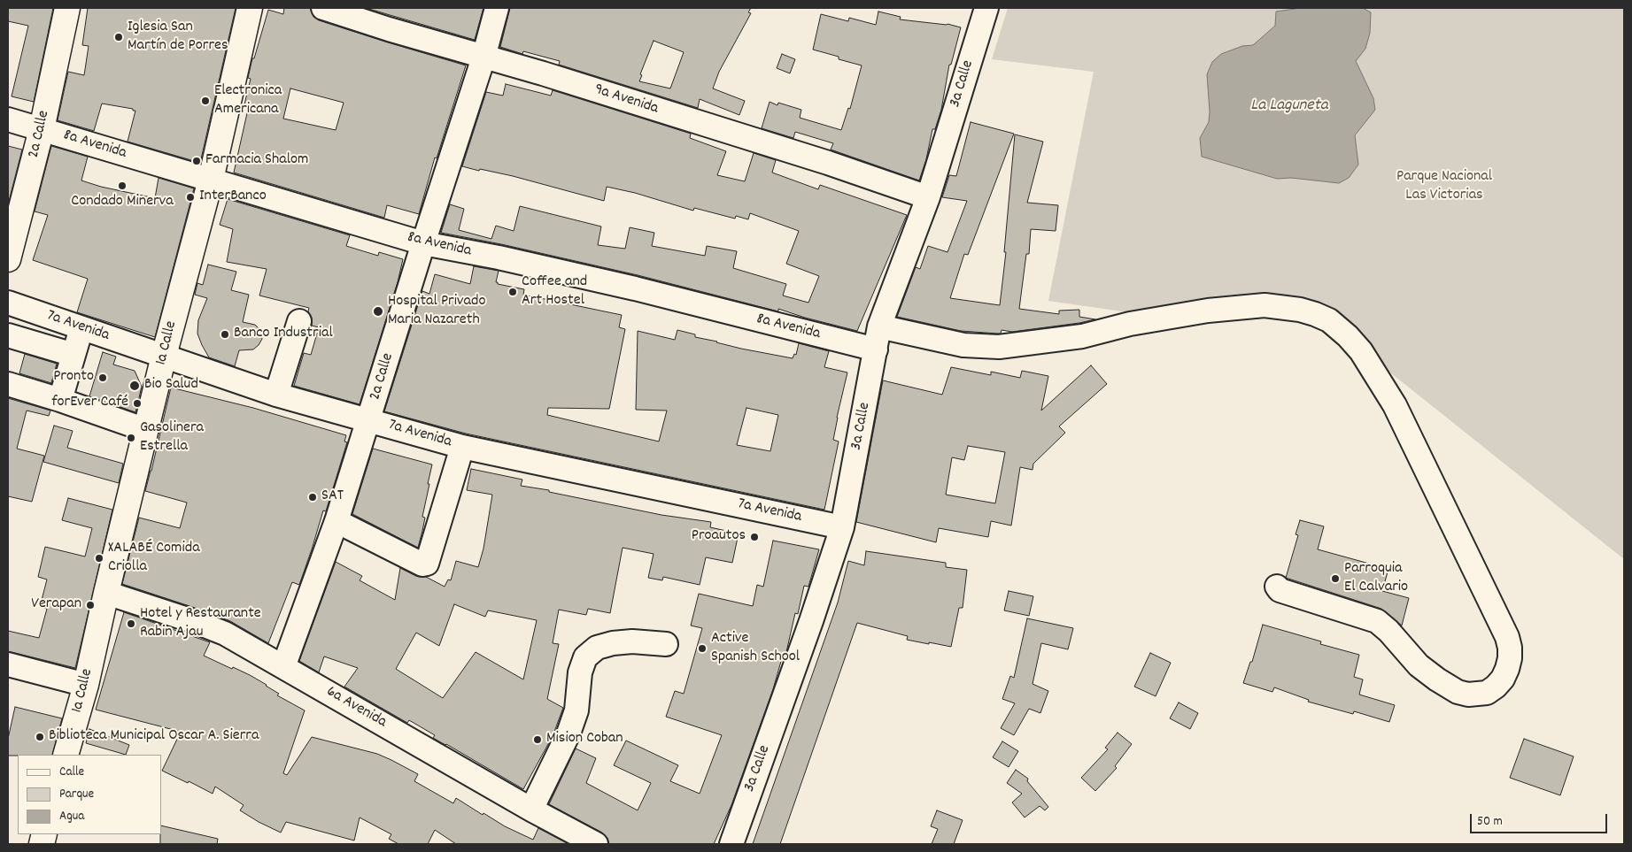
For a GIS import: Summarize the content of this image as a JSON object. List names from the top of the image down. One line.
{"streets":{"main road":["2a Calle","1a Calle"],"street":["3a Calle","9a Avenida","8a Avenida","7a Avenida","6a Avenida"]},"crossings":[["3a Calle","9a Avenida"],["3a Calle","8a Avenida"],["3a Calle","7a Avenida"],["9a Avenida","2a Calle"],["2a Calle","8a Avenida"],["2a Calle","7a Avenida"],["2a Calle","6a Avenida"],["8a Avenida","1a Calle"],["7a Avenida","1a Calle"],["1a Calle","6a Avenida"]],"water":["La Laguneta"],"parks":["Parque Nacional Las Victorias"],"places":["Iglesia San Martín de Porres","Electronica Americana","Farmacia Shalom","Condado Minerva","InterBanco","Coffee and Art Hostel","Hospital Privado Maria Nazareth","Banco Industrial","Pronto","Bio Salud","forEver Café","Gasolinera Estrella","SAT","Proautos","XALABÉ Comida Criolla","Parroquia El Calvario","Verapan","Hotel y Restaurante Rabin Ajau","Active Spanish School","Biblioteca Municipal Oscar A. Sierra","Mision Coban"],"legend":["Calle","Parque","Agua"],"scale_bar":"50 m"}
